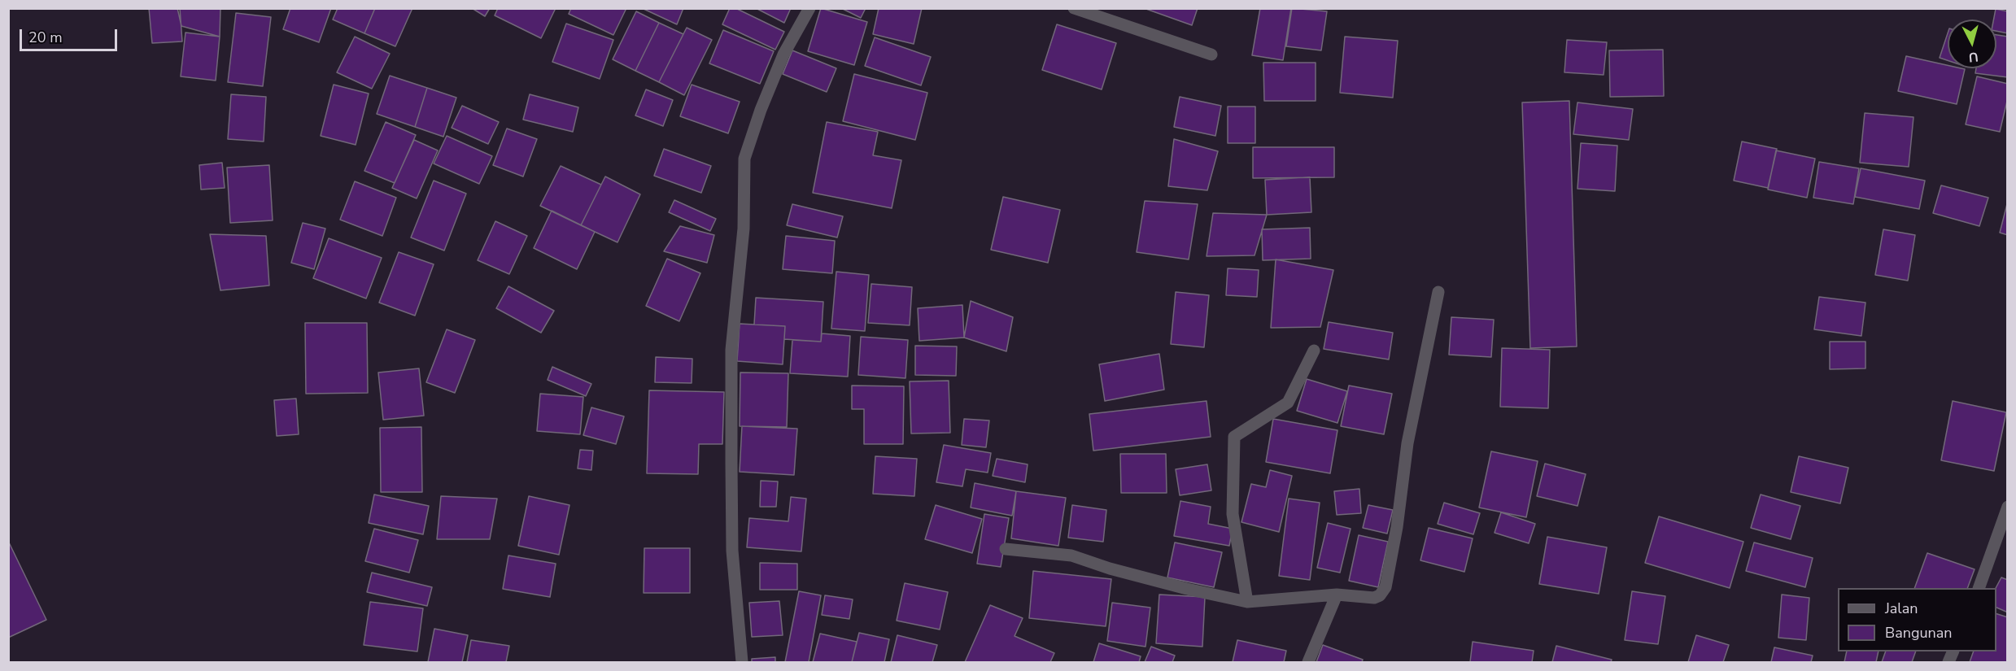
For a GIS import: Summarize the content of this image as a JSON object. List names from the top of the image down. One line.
{"legend":["Jalan","Bangunan"],"scale_bar":"20 m","north":"bottom"}
